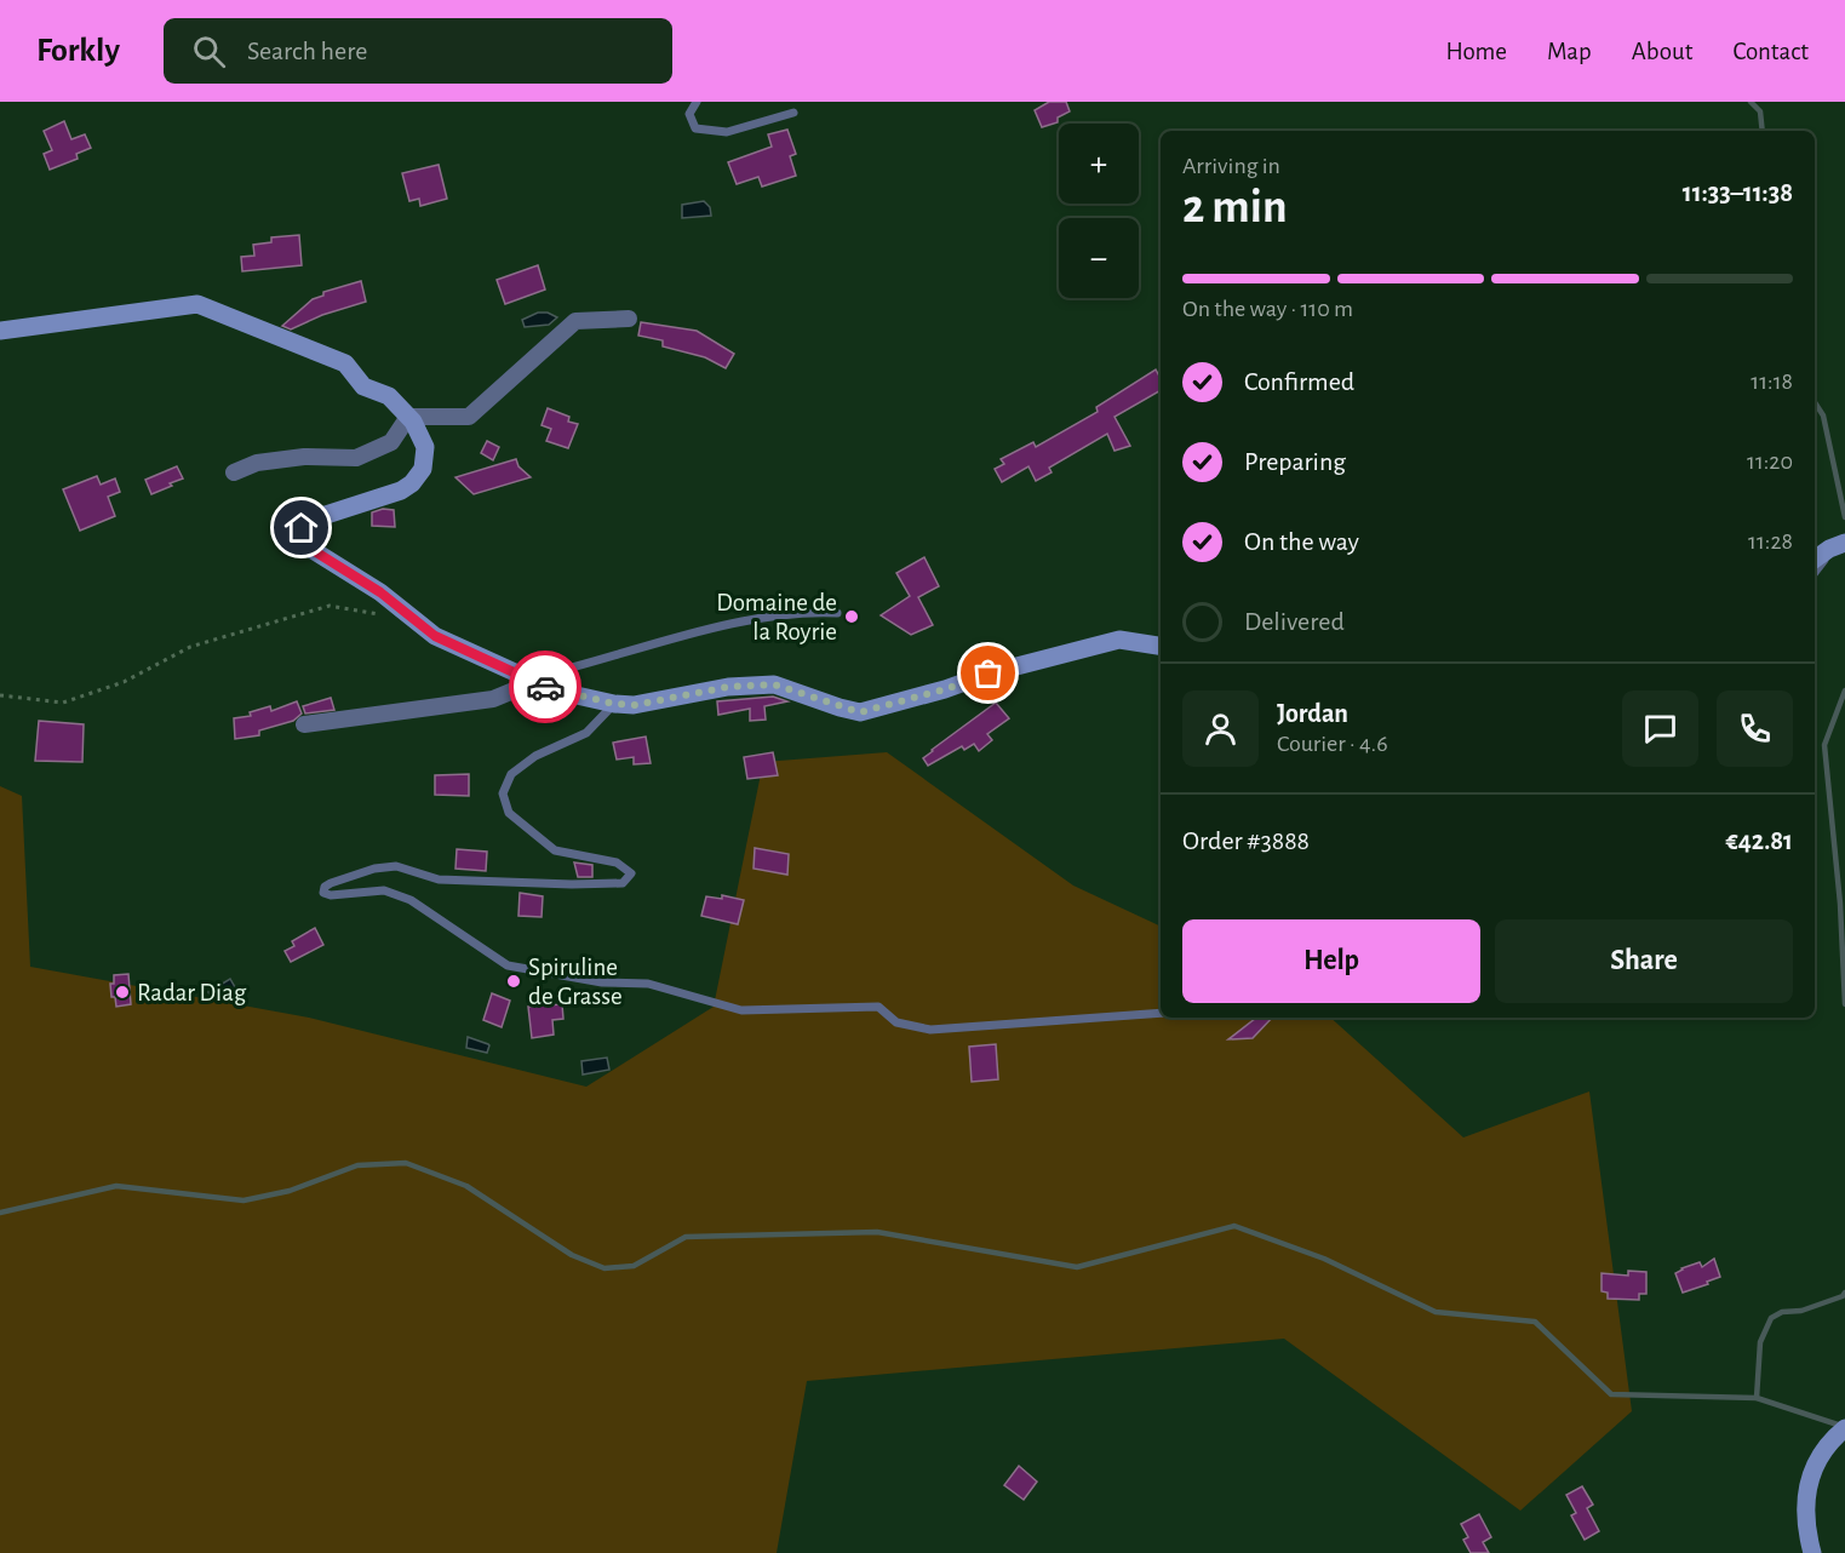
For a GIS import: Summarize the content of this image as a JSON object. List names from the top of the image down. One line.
{"places":["Domaine de la Royrie","Spiruline de Grasse","Radar Diag"],"page":{"header":"Forkly","search":"Search here","nav":["Home","Map","About","Contact"],"map_buttons":["+","−"],"heading":["2 min","Arriving in","11:33–11:38"],"panel":["Jordan","Courier · 4.6","Order #3888","€42.81"],"bar":"On the way · 110 m","list":[["Confirmed","11:18"],["Preparing","11:20"],["On the way","11:28"],"Delivered"],"buttons":["Help","Share"]}}
